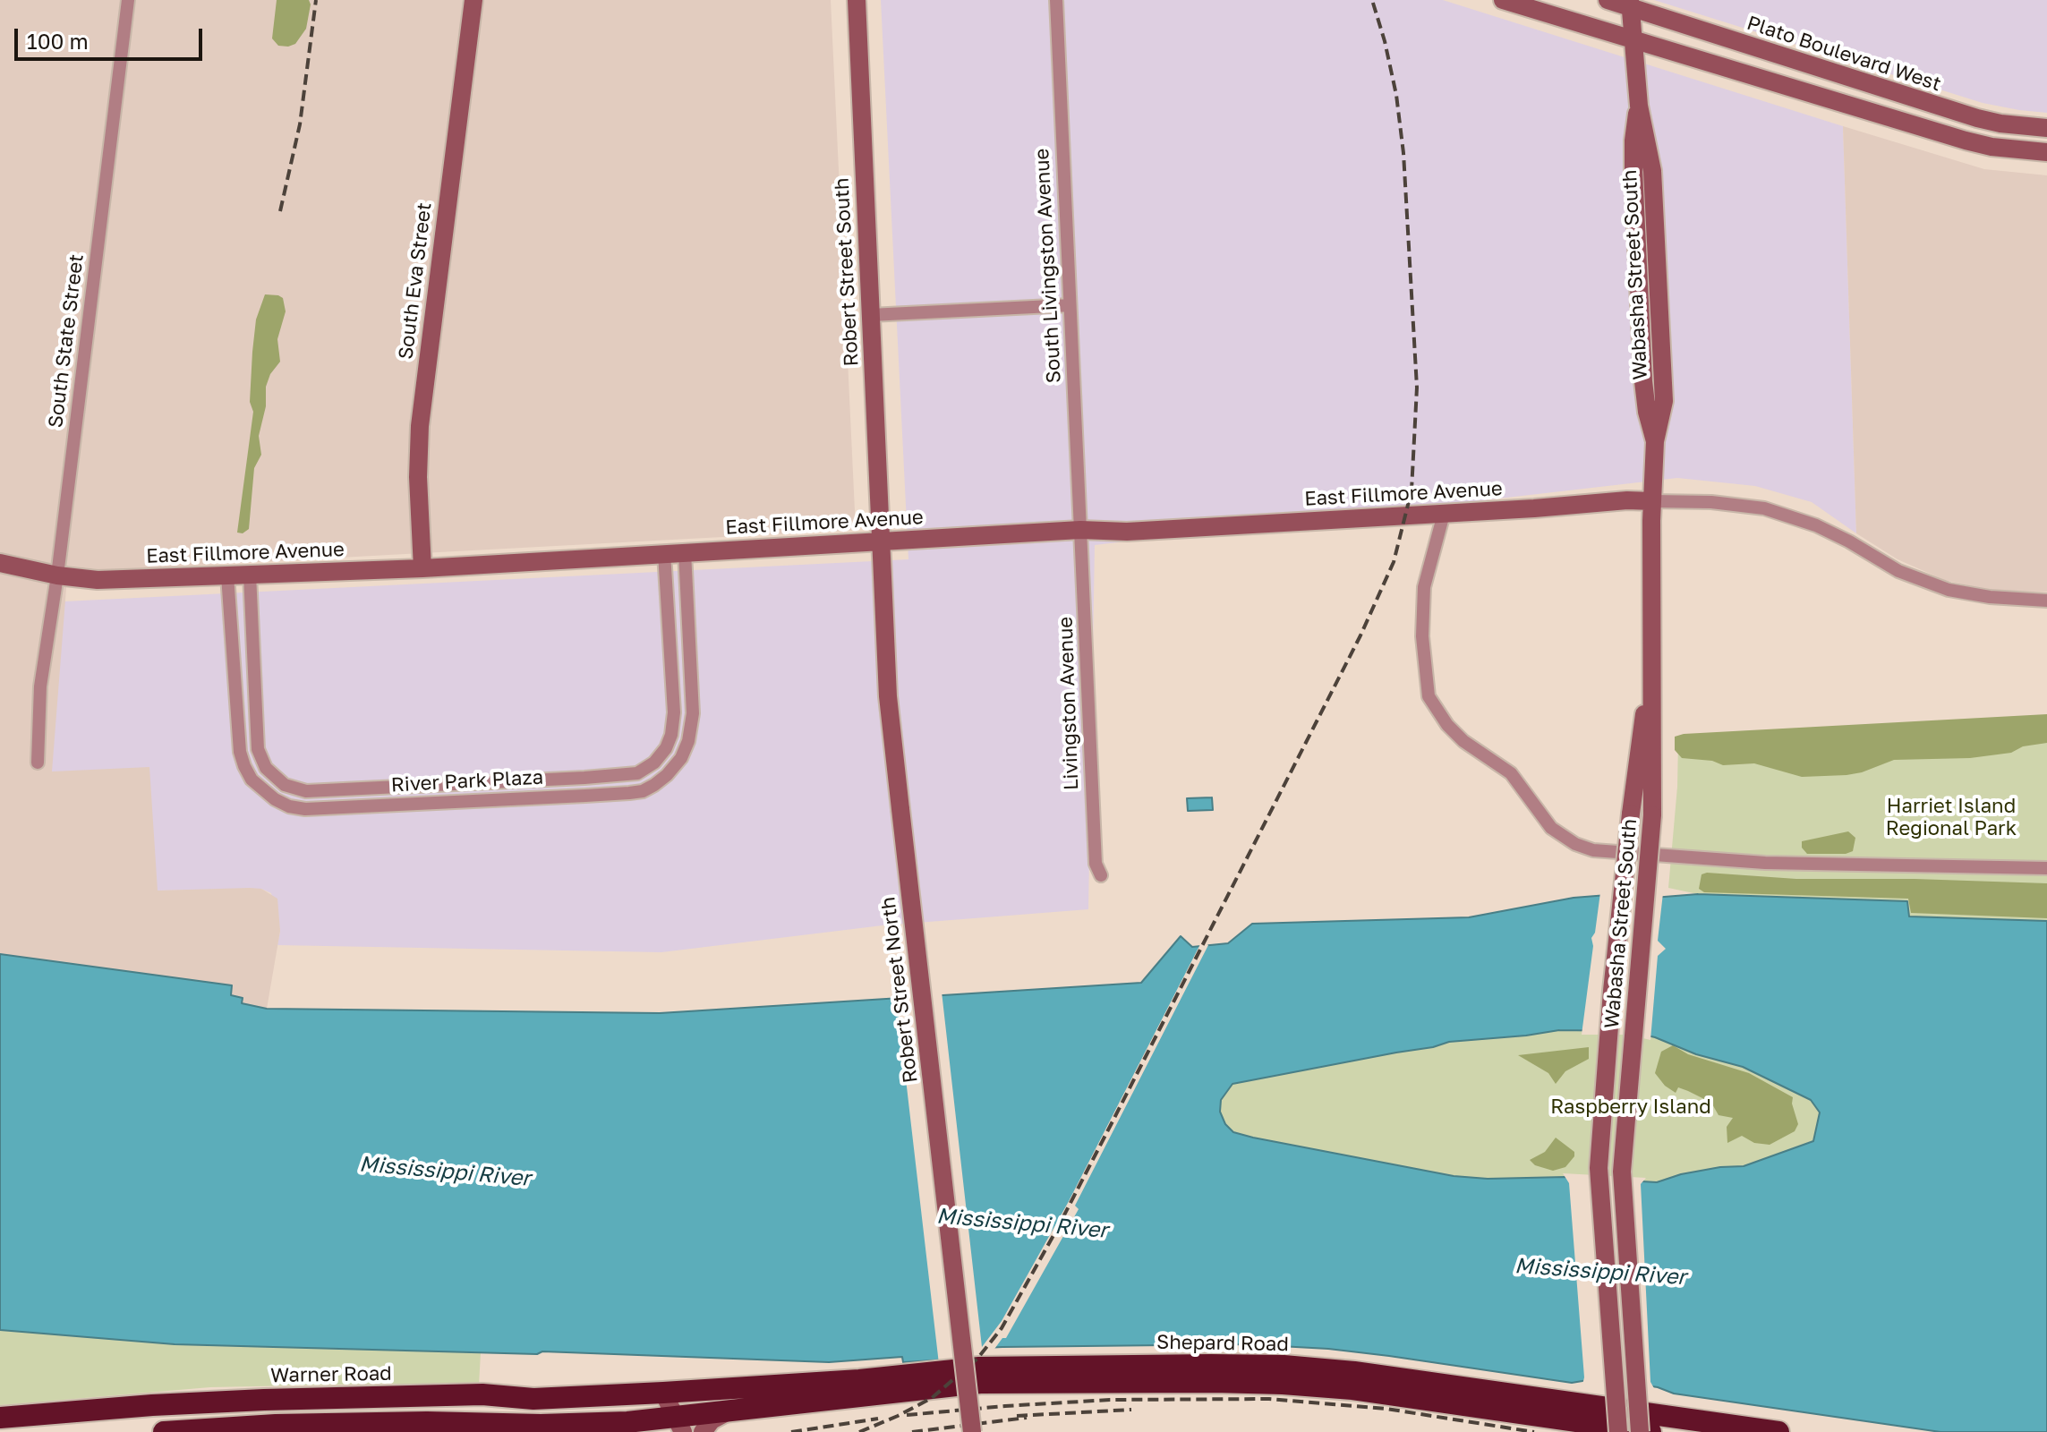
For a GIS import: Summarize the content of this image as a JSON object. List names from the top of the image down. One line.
{"streets":{"highway":["Shepard Road","Warner Road"],"main road":["Plato Boulevard West","Robert Street South","Wabasha Street South","South Eva Street","East Fillmore Avenue","Robert Street North"],"street":["South Livingston Avenue","South State Street","Livingston Avenue","River Park Plaza"]},"crossings":[["Plato Boulevard West","Wabasha Street South"],["South Livingston Avenue","East Fillmore Avenue"],["South Livingston Avenue","Livingston Avenue"],["Robert Street South","East Fillmore Avenue"],["Robert Street South","Robert Street North"],["Wabasha Street South","East Fillmore Avenue"],["South Eva Street","East Fillmore Avenue"],["South State Street","East Fillmore Avenue"],["East Fillmore Avenue","Livingston Avenue"],["East Fillmore Avenue","River Park Plaza"],["East Fillmore Avenue","Robert Street North"],["Shepard Road","Warner Road"]],"water":["Mississippi River"],"parks":["Harriet Island Regional Park","Raspberry Island"],"scale_bar":"100 m"}
